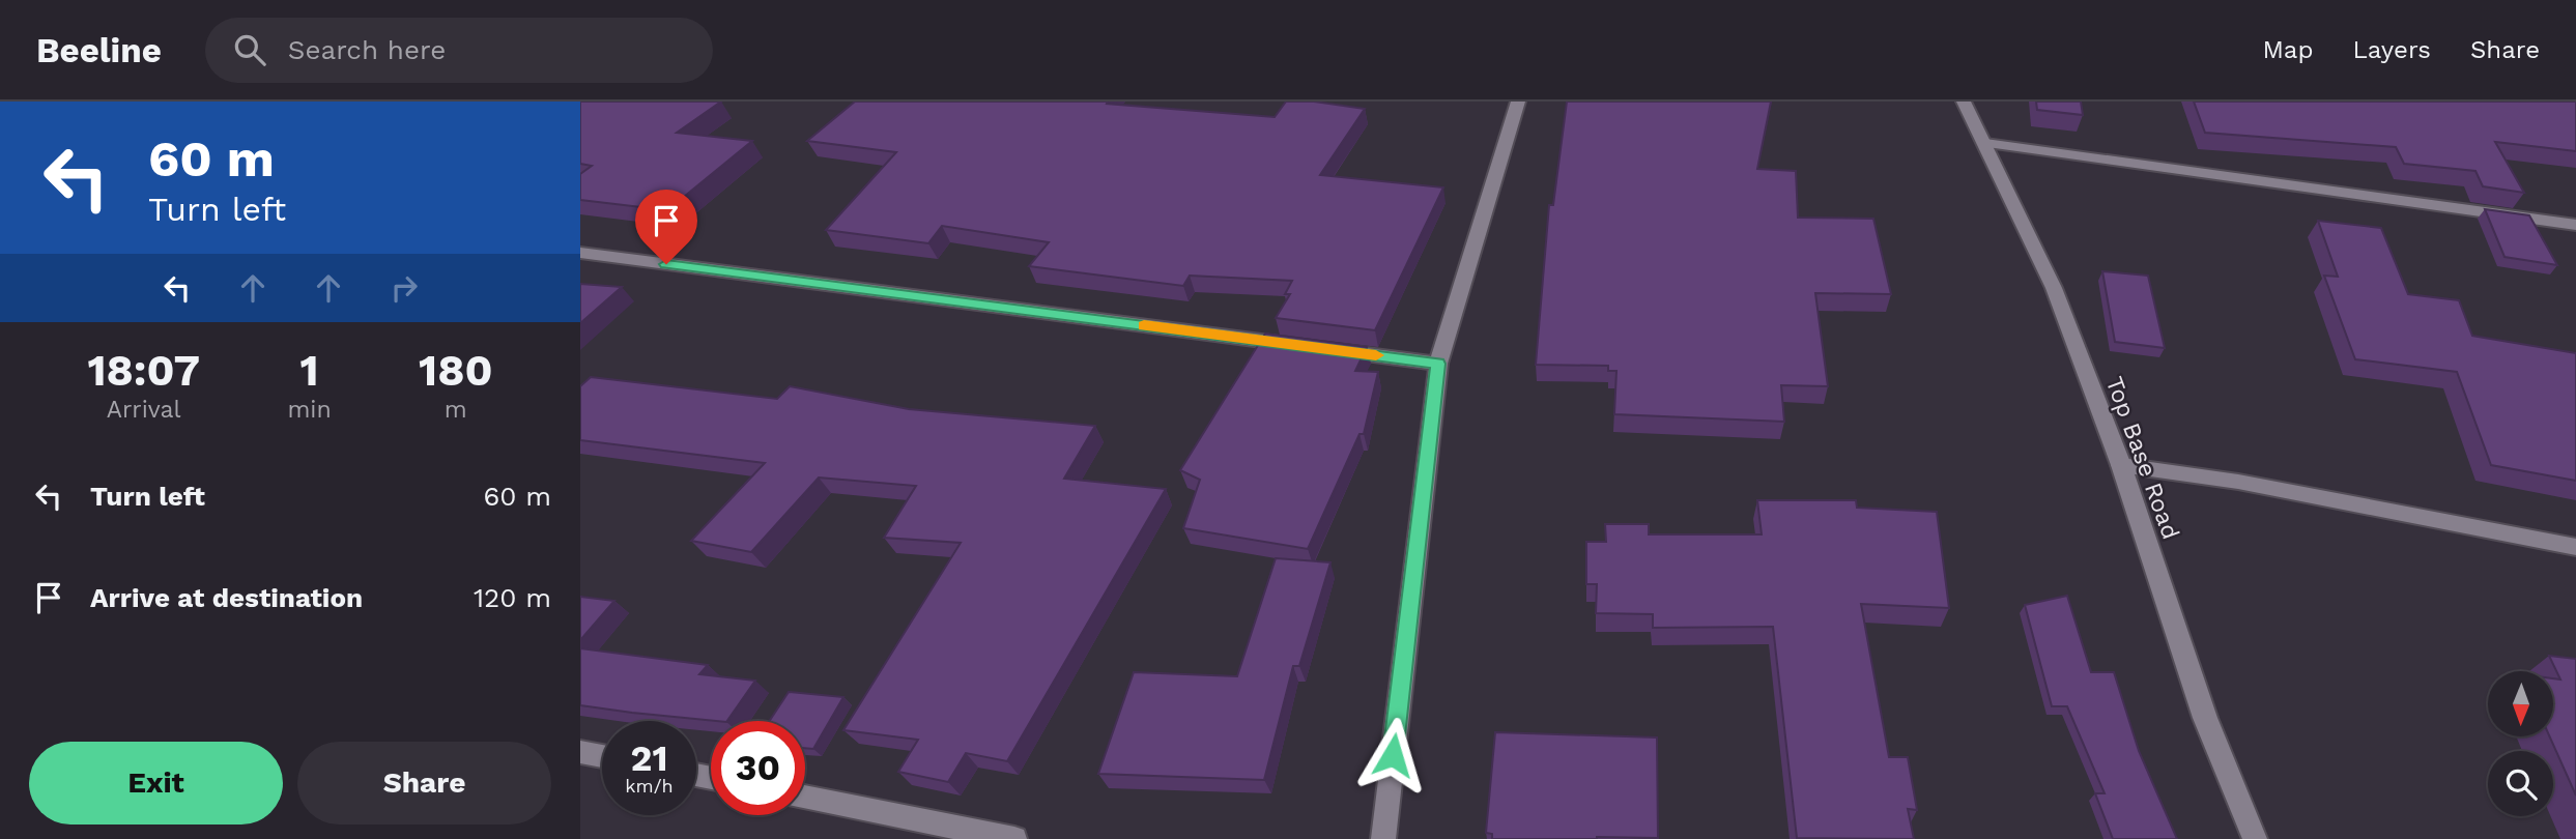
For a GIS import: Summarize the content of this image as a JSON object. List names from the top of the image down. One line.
{"streets":{"street":["Top Base Road"]},"north":"bottom","page":{"header":"Beeline","search":"Search here","nav":["Map","Layers","Share"],"turn":["60 m","Turn left"],"eta":["18:07","Arrival","1","min","180","m"],"list":[{"name":"Turn left","value":"60 m"},{"name":"Arrive at destination","value":"120 m"}],"speed":"21 km/h","limit":"30","buttons":["Exit","Share"]}}
